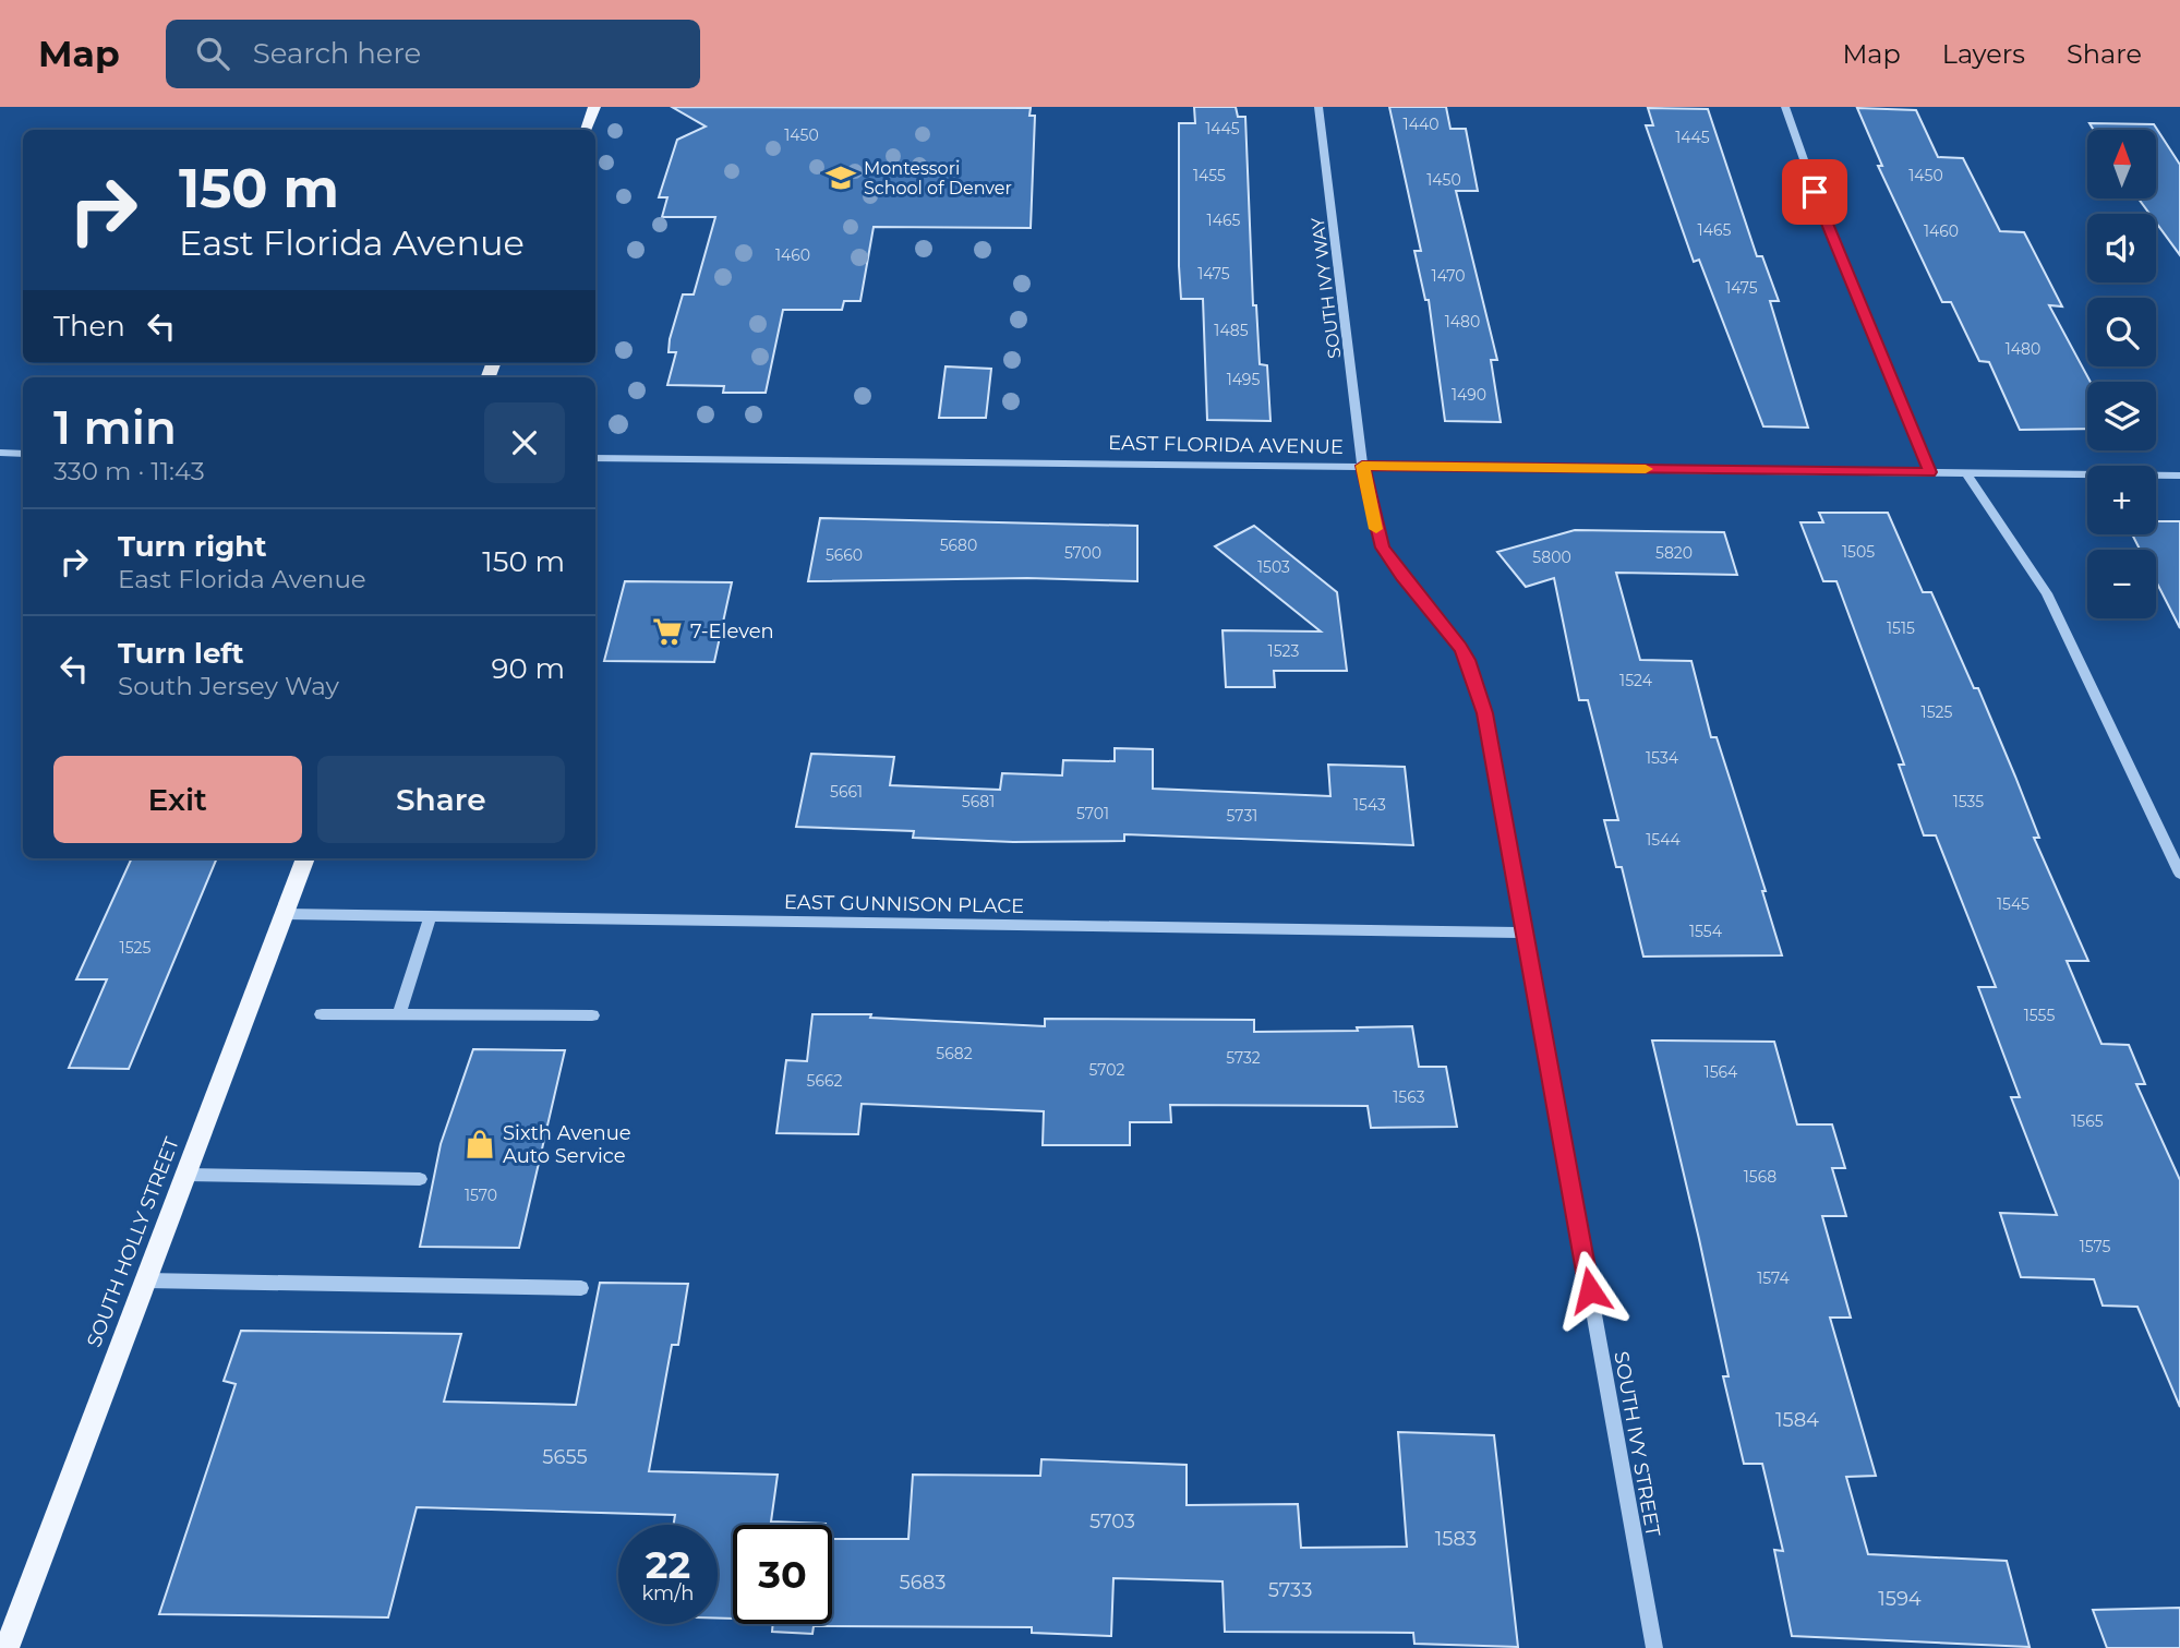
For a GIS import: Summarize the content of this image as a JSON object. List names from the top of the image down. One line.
{"streets":{"main road":["SOUTH HOLLY STREET"],"street":["SOUTH IVY WAY","EAST FLORIDA AVENUE","EAST GUNNISON PLACE","SOUTH IVY STREET"]},"crossings":[["SOUTH IVY WAY","EAST FLORIDA AVENUE"],["SOUTH IVY WAY","SOUTH IVY STREET"],["EAST FLORIDA AVENUE","SOUTH IVY STREET"],["EAST GUNNISON PLACE","SOUTH HOLLY STREET"],["EAST GUNNISON PLACE","SOUTH IVY STREET"]],"places":{"school or university":["Montessori School of Denver"],"supermarket":["7-Eleven"],"shop":["Sixth Avenue Auto Service"]},"house_numbers":["1440","1445","1450","1445","1455","1450","1450","1465","1465","1460","1460","1475","1470","1475","1480","1485","1480","1495","1490","5680","1505","5700","5820","5660","5800","1503","1515","1523","1524","1525","1534","5661","5681","1535","1543","5701","5731","1544","1545","1554","1525","1555","5682","5732","5702","1564","5662","1563","1565","1568","1570","1575","1574","1584","5655","5703","1583","5683","5733","1594"],"north":"top","page":{"header":"Map","search":"Search here","nav":["Map","Layers","Share"],"map_buttons":["+","−"],"turn":["150 m","East Florida Avenue"],"then":"Then","heading":["1 min","330 m · 11:43"],"list":[{"name":"Turn right","note":"East Florida Avenue","value":"150 m"},{"name":"Turn left","note":"South Jersey Way","value":"90 m"}],"buttons":["Exit","Share"],"speed":"22 km/h","limit":"30"}}
